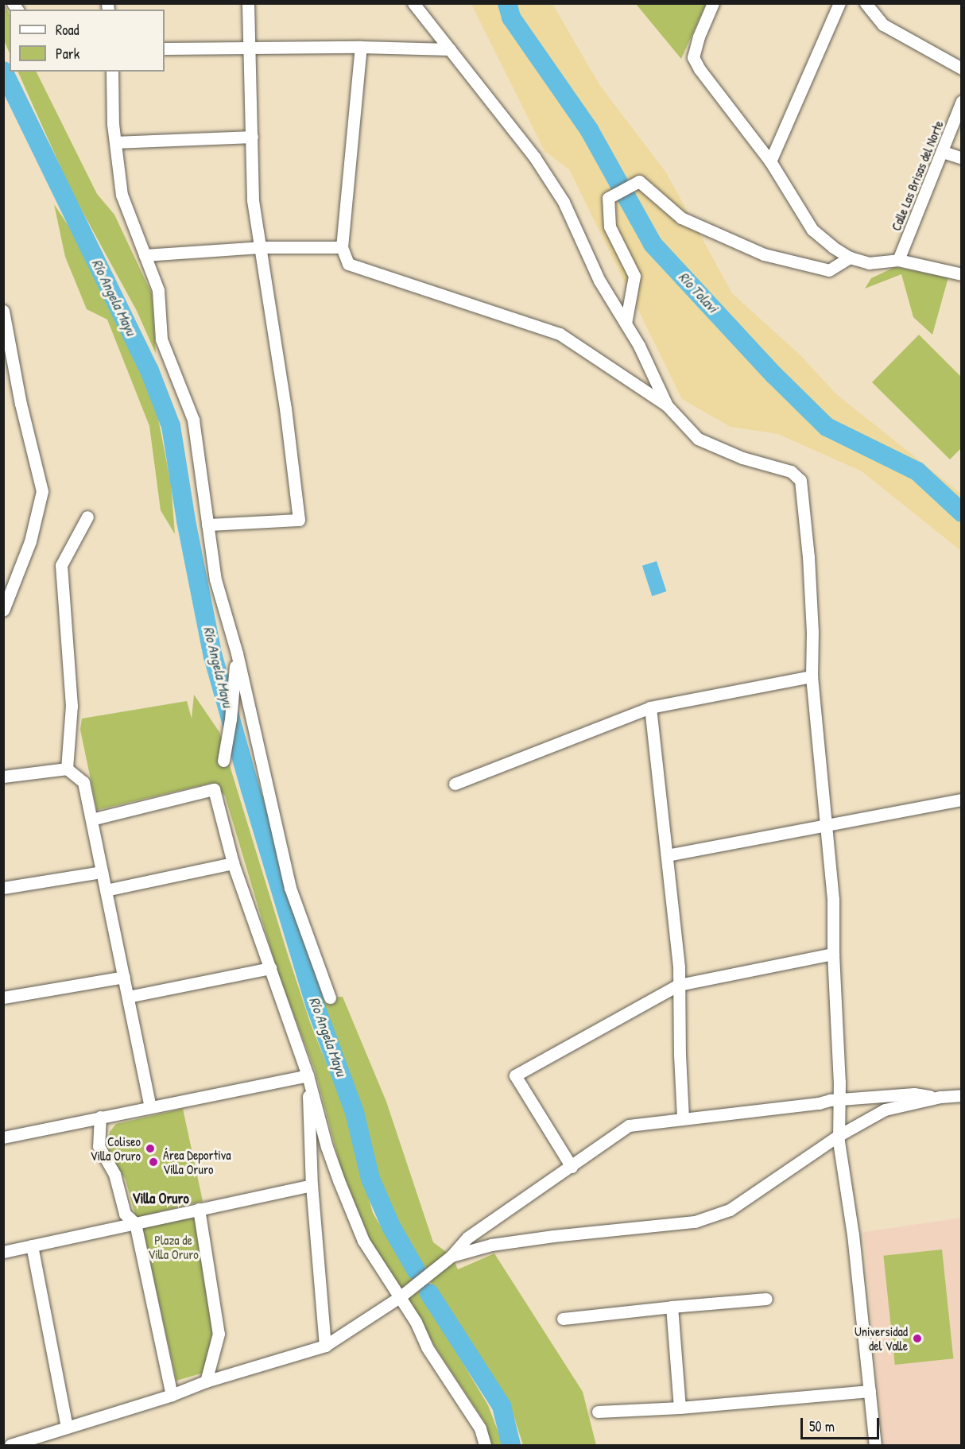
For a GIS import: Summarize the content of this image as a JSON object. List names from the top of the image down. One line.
{"streets":{"street":["Calle Las Brisas del Norte"]},"districts":["Villa Oruro"],"water":["Río Tolavi","Río Angela Mayu"],"parks":["Plaza de Villa Oruro"],"places":["Coliseo Villa Oruro","Área Deportiva Villa Oruro","Universidad del Valle"],"legend":["Road","Park"],"scale_bar":"50 m"}
